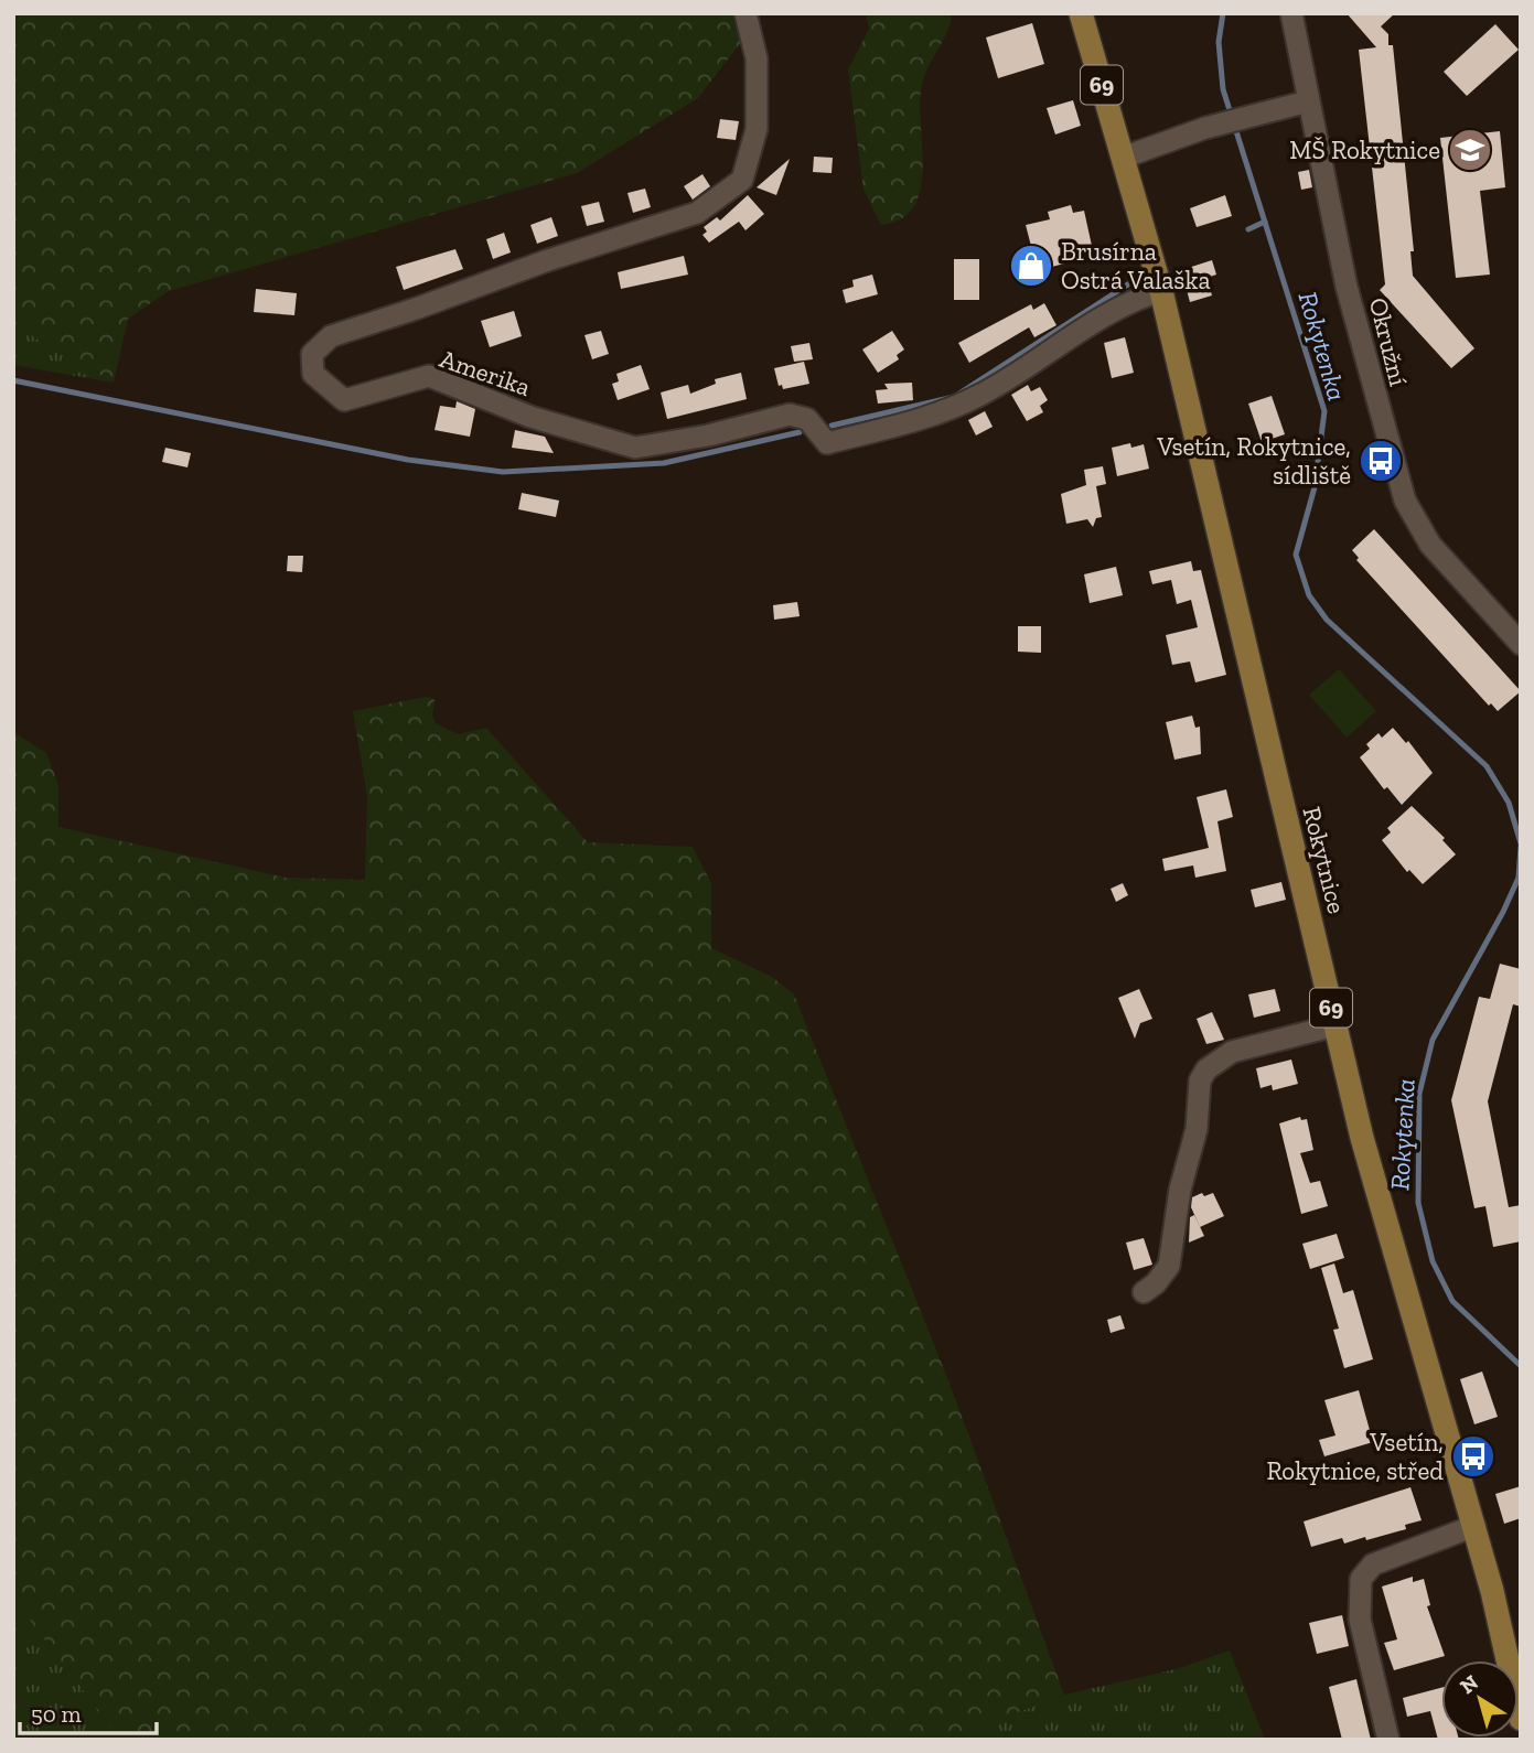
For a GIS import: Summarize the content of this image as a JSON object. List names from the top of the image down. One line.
{"streets":{"main road":["69","Rokytnice"],"street":["Okružní","Amerika"]},"crossings":[["Amerika","Rokytnice"]],"water":["Rokytenka"],"places":{"school or university":["MŠ Rokytnice"],"shop":["Brusírna Ostrá Valaška"],"bus stop":["Vsetín, Rokytnice, sídliště","Vsetín, Rokytnice, střed"]},"scale_bar":"50 m","north":"top left"}
